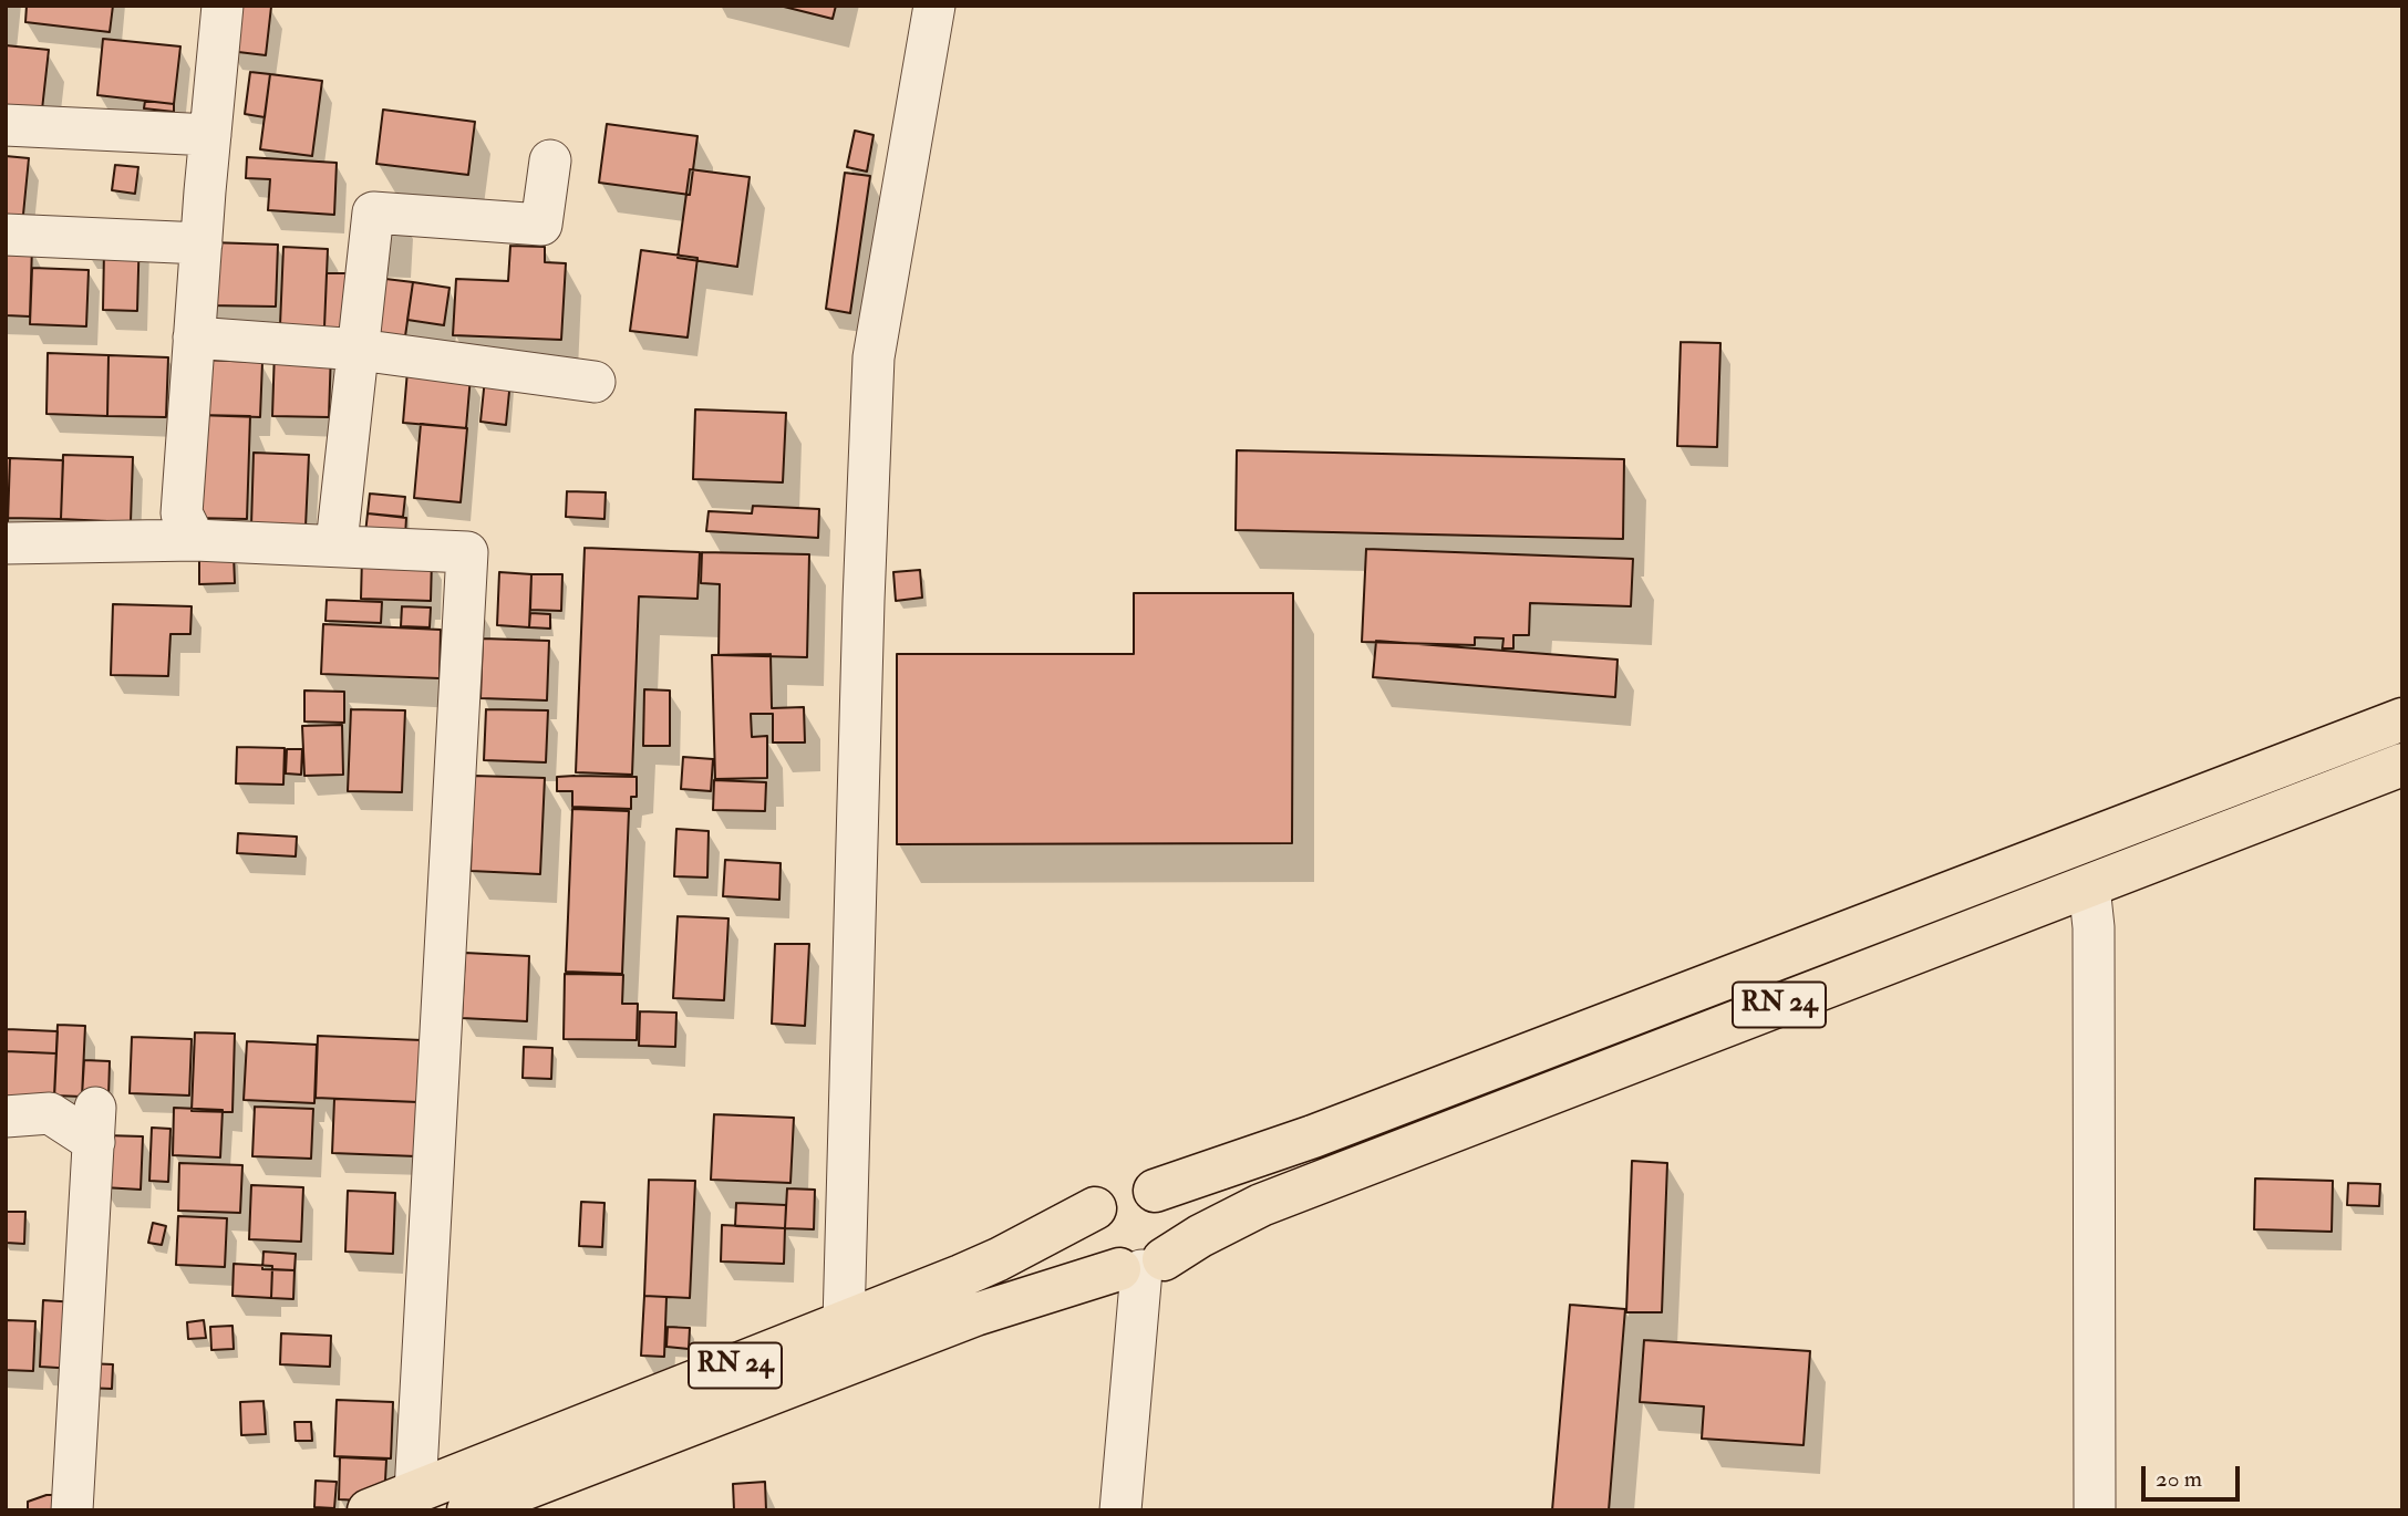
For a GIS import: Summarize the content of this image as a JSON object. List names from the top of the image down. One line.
{"streets":{"highway":["RN 24"]},"scale_bar":"20 m"}
